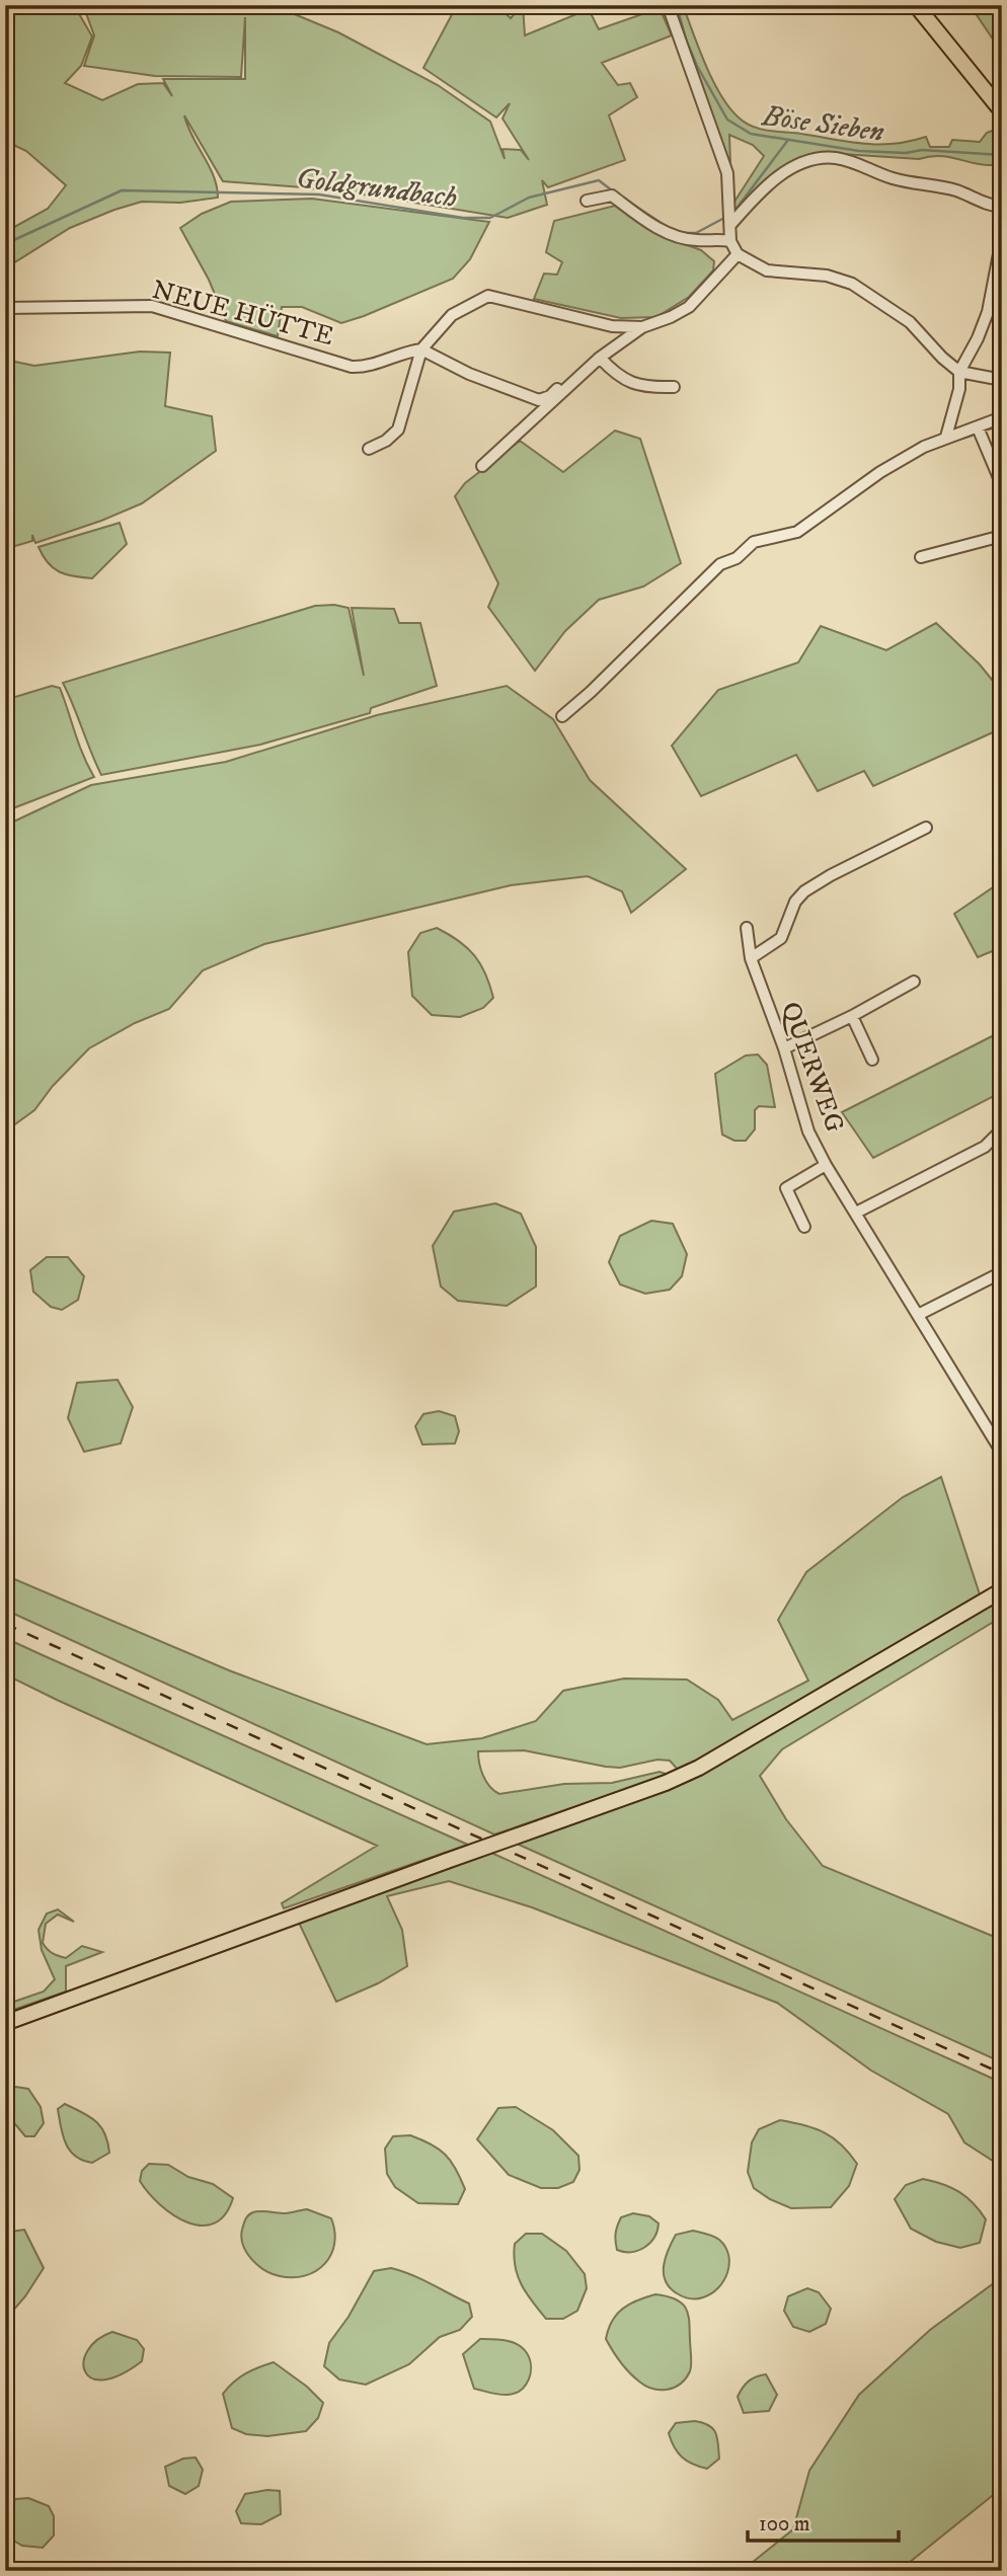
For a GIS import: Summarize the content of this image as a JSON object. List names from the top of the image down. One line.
{"streets":{"street":["NEUE HÜTTE","QUERWEG"]},"water":["Böse Sieben","Goldgrundbach"],"scale_bar":"100 m"}
